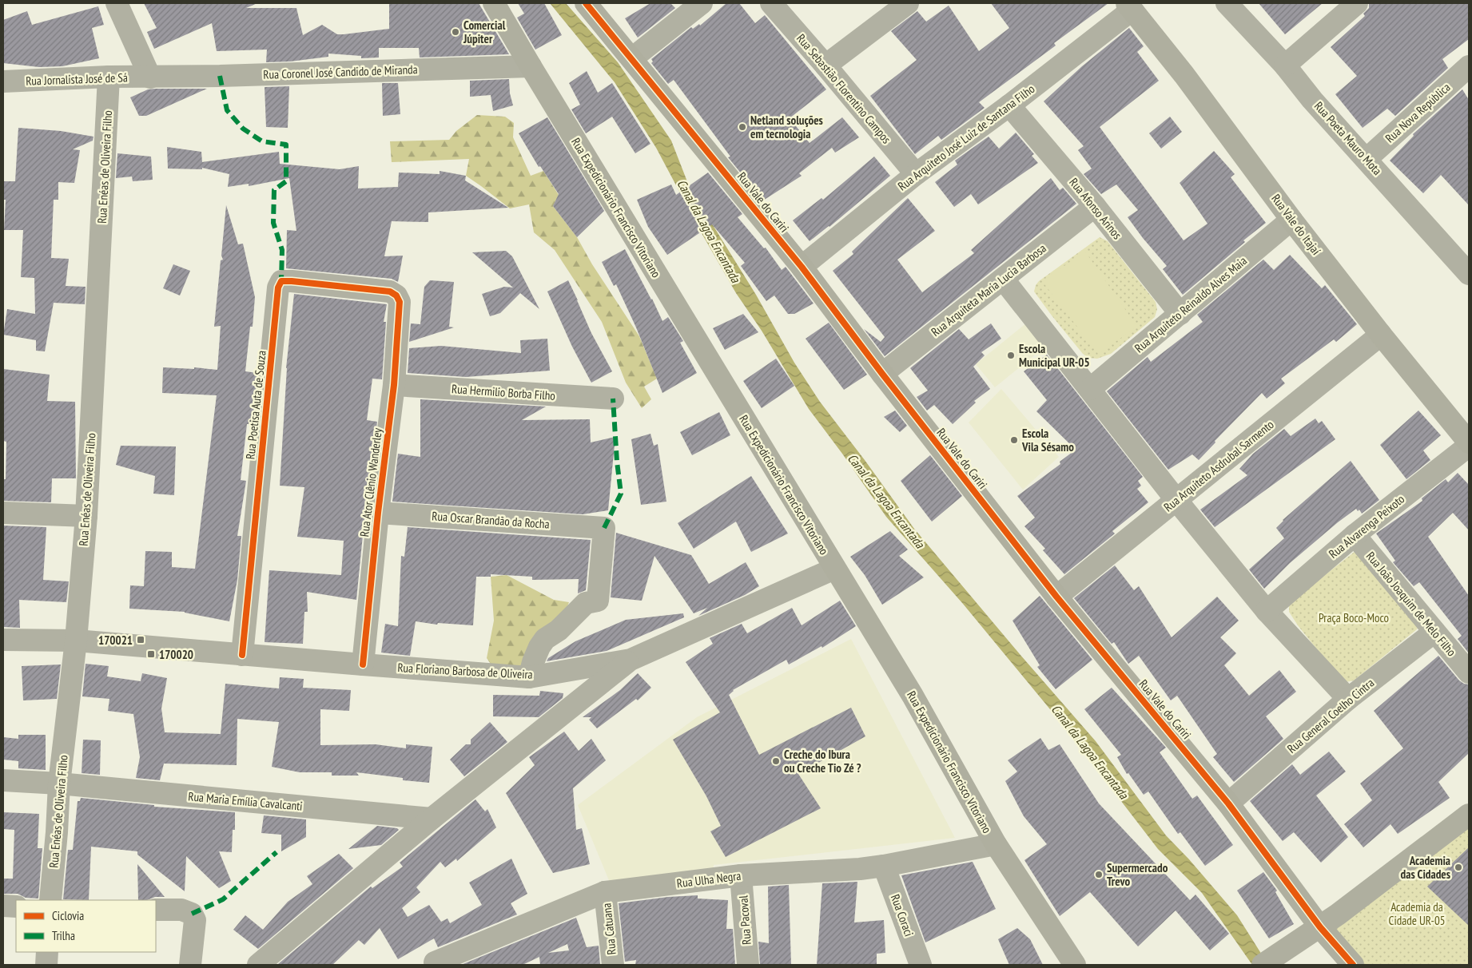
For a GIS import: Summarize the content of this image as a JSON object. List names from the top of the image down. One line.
{"streets":{"main road":["Rua Vale do Cariri","Rua Expedicionário Francisco Vitoriano","Rua Vale do Itajaí"],"street":["Rua Coronel José Candido de Miranda","Rua Jornalista José de Sá","Rua Sebastião Florentino Campos","Rua Nova República","Rua Arquiteto José Luiz de Santana Filho","Rua Poeta Mauro Mota","Rua Enéas de Oliveira Filho","Rua Afonso Arinos","Rua Arquiteta Maria Lucia Barbosa","Rua Arquiteto Reinaldo Alves Maia","Rua Hermilio Borba Filho","Rua Poetisa Auta de Souza","Rua Arquiteto Asdrubal Sarmento","Rua Ator Clênio Wanderley","Rua Oscar Brandão da Rocha","Rua Alvarenga Peixoto","Rua João Joaquim de Melo Filho","Rua Floriano Barbosa de Oliveira","Rua General Coelho Cintra","Rua Maria Emília Cavalcanti","Rua Ulha Negra","Rua Coraci","Rua Pacoval","Rua Catuana"]},"crossings":[["Rua Coronel José Candido de Miranda","Rua Jornalista José de Sá"],["Rua Coronel José Candido de Miranda","Rua Expedicionário Francisco Vitoriano"],["Rua Jornalista José de Sá","Rua Enéas de Oliveira Filho"],["Rua Sebastião Florentino Campos","Rua Arquiteto José Luiz de Santana Filho"],["Rua Nova República","Rua Poeta Mauro Mota"],["Rua Arquiteto José Luiz de Santana Filho","Rua Vale do Cariri"],["Rua Arquiteto José Luiz de Santana Filho","Rua Afonso Arinos"],["Rua Arquiteto José Luiz de Santana Filho","Rua Vale do Itajaí"],["Rua Enéas de Oliveira Filho","Rua Floriano Barbosa de Oliveira"],["Rua Enéas de Oliveira Filho","Rua Maria Emília Cavalcanti"],["Rua Vale do Cariri","Rua Arquiteta Maria Lucia Barbosa"],["Rua Vale do Cariri","Rua Arquiteto Asdrubal Sarmento"],["Rua Vale do Cariri","Rua General Coelho Cintra"],["Rua Expedicionário Francisco Vitoriano","Rua Floriano Barbosa de Oliveira"],["Rua Expedicionário Francisco Vitoriano","Rua Ulha Negra"],["Rua Afonso Arinos","Rua Arquiteta Maria Lucia Barbosa"],["Rua Afonso Arinos","Rua Arquiteto Reinaldo Alves Maia"],["Rua Vale do Itajaí","Rua Arquiteto Reinaldo Alves Maia"],["Rua Vale do Itajaí","Rua Arquiteto Asdrubal Sarmento"],["Rua Hermilio Borba Filho","Rua Ator Clênio Wanderley"],["Rua Poetisa Auta de Souza","Rua Ator Clênio Wanderley"],["Rua Poetisa Auta de Souza","Rua Floriano Barbosa de Oliveira"],["Rua Ator Clênio Wanderley","Rua Oscar Brandão da Rocha"],["Rua Ator Clênio Wanderley","Rua Floriano Barbosa de Oliveira"],["Rua Oscar Brandão da Rocha","Rua Floriano Barbosa de Oliveira"],["Rua Alvarenga Peixoto","Rua João Joaquim de Melo Filho"],["Rua João Joaquim de Melo Filho","Rua General Coelho Cintra"],["Rua Ulha Negra","Rua Coraci"],["Rua Ulha Negra","Rua Pacoval"],["Rua Ulha Negra","Rua Catuana"]],"water":["Canal da Lagoa Encantada"],"parks":["Praça Boco-Moco","Academia da Cidade UR-05"],"places":{"other":["Comercial Júpiter","Netland soluções em tecnologia","Escola Municipal UR-05","Escola Vila Sésamo","Creche do Ibura ou Creche Tio Zé ?","Academia das Cidades","Supermercado Trevo"],"transit":["170021","170020"]},"legend":["Ciclovia","Trilha"]}
